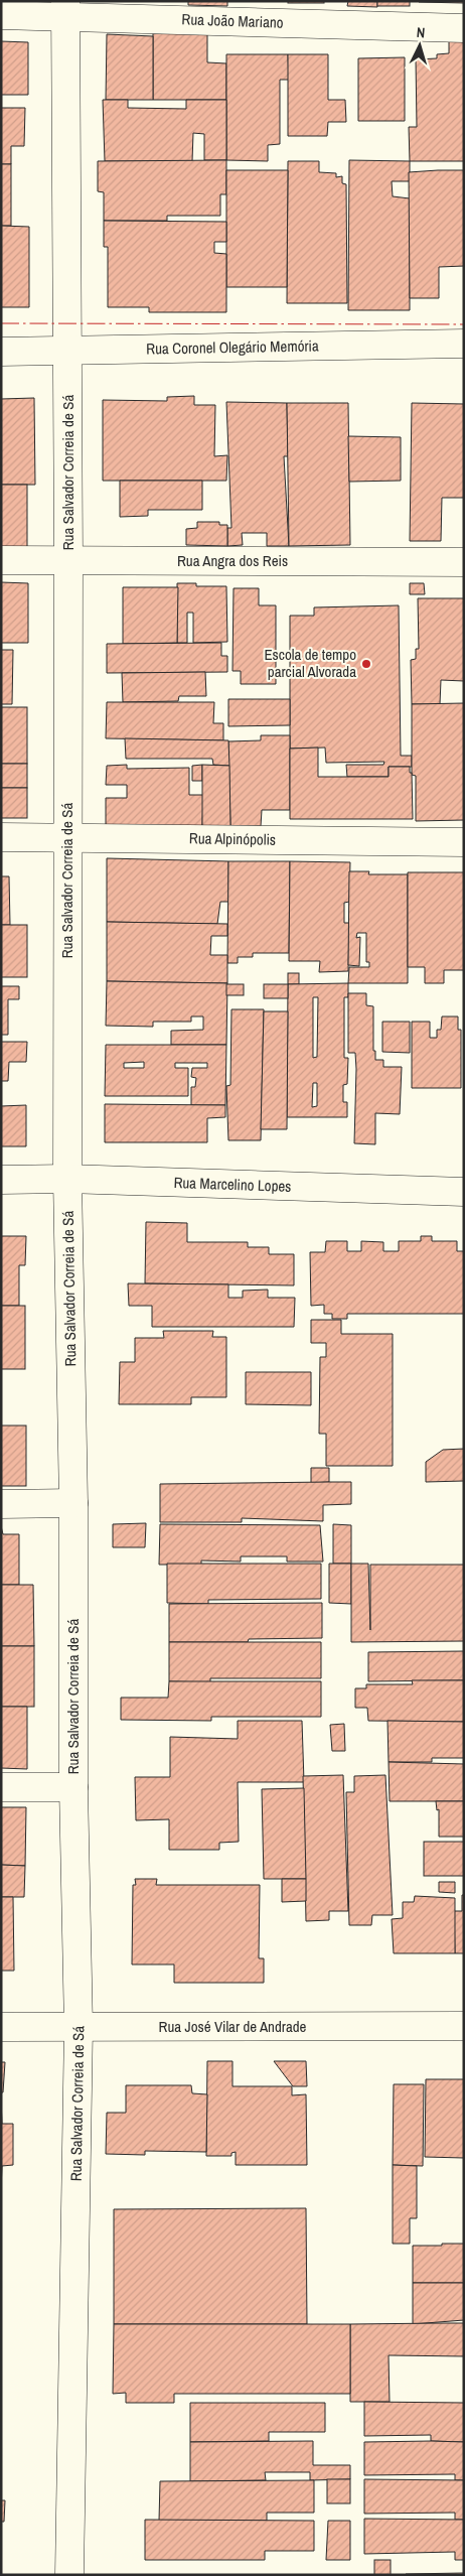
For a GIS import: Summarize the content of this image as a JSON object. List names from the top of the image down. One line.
{"streets":{"street":["Rua João Mariano","Rua Coronel Olegário Memória","Rua Salvador Correia de Sá","Rua Angra dos Reis","Rua Alpinópolis","Rua Marcelino Lopes","Rua José Vilar de Andrade"]},"crossings":[["Rua João Mariano","Rua Salvador Correia de Sá"],["Rua Coronel Olegário Memória","Rua Salvador Correia de Sá"],["Rua Salvador Correia de Sá","Rua Angra dos Reis"],["Rua Salvador Correia de Sá","Rua Alpinópolis"],["Rua Salvador Correia de Sá","Rua Marcelino Lopes"],["Rua Salvador Correia de Sá","Rua José Vilar de Andrade"]],"places":["Escola de tempo parcial Alvorada"],"north":"top"}
